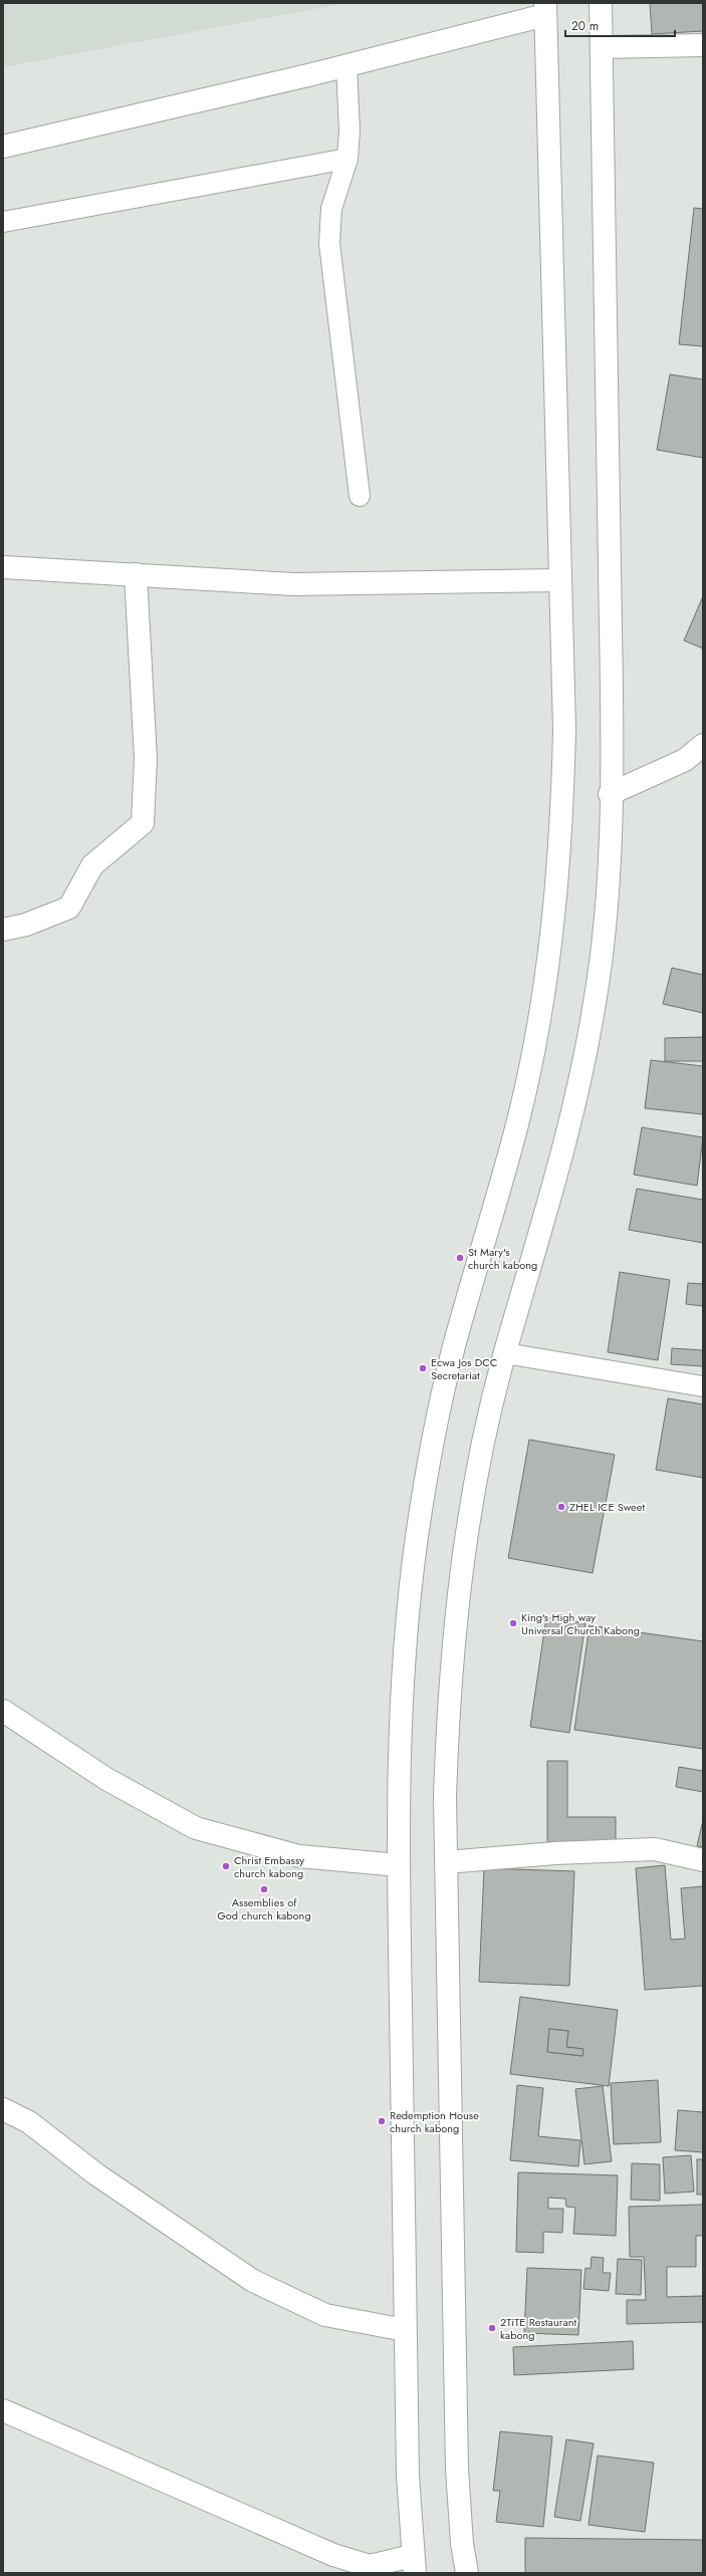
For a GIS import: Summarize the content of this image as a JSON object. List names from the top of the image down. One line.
{"places":["St Mary's church kabong","Ecwa Jos DCC Secretariat","ZHEL ICE Sweet","King's High way Universal Church Kabong","Christ Embassy church kabong","Assemblies of God church kabong","Redemption House church kabong","2TiTE Restaurant kabong"],"scale_bar":"20 m"}
